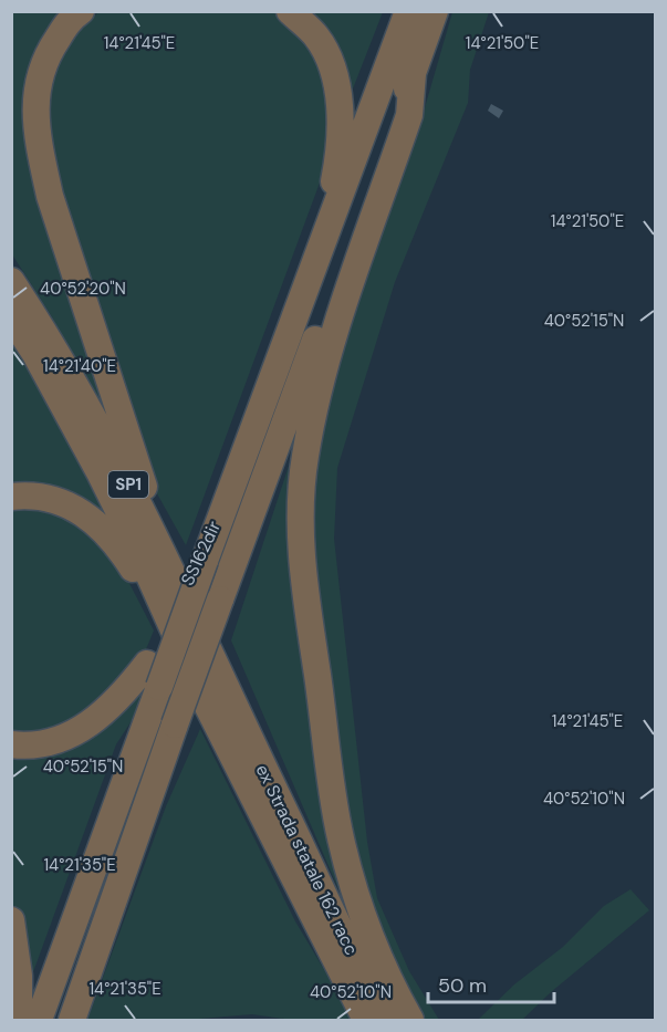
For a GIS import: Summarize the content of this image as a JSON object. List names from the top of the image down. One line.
{"streets":{"highway":["SP1","SS162dir","ex Strada statale 162 racc"]},"crossings":[["SP1","ex Strada statale 162 racc"]],"scale_bar":"50 m","coordinates":["14°21'45\"E","14°21'50\"E","40°52'20\"N","40°52'15\"N","14°21'40\"E","40°52'10\"N","14°21'35\"E"]}
